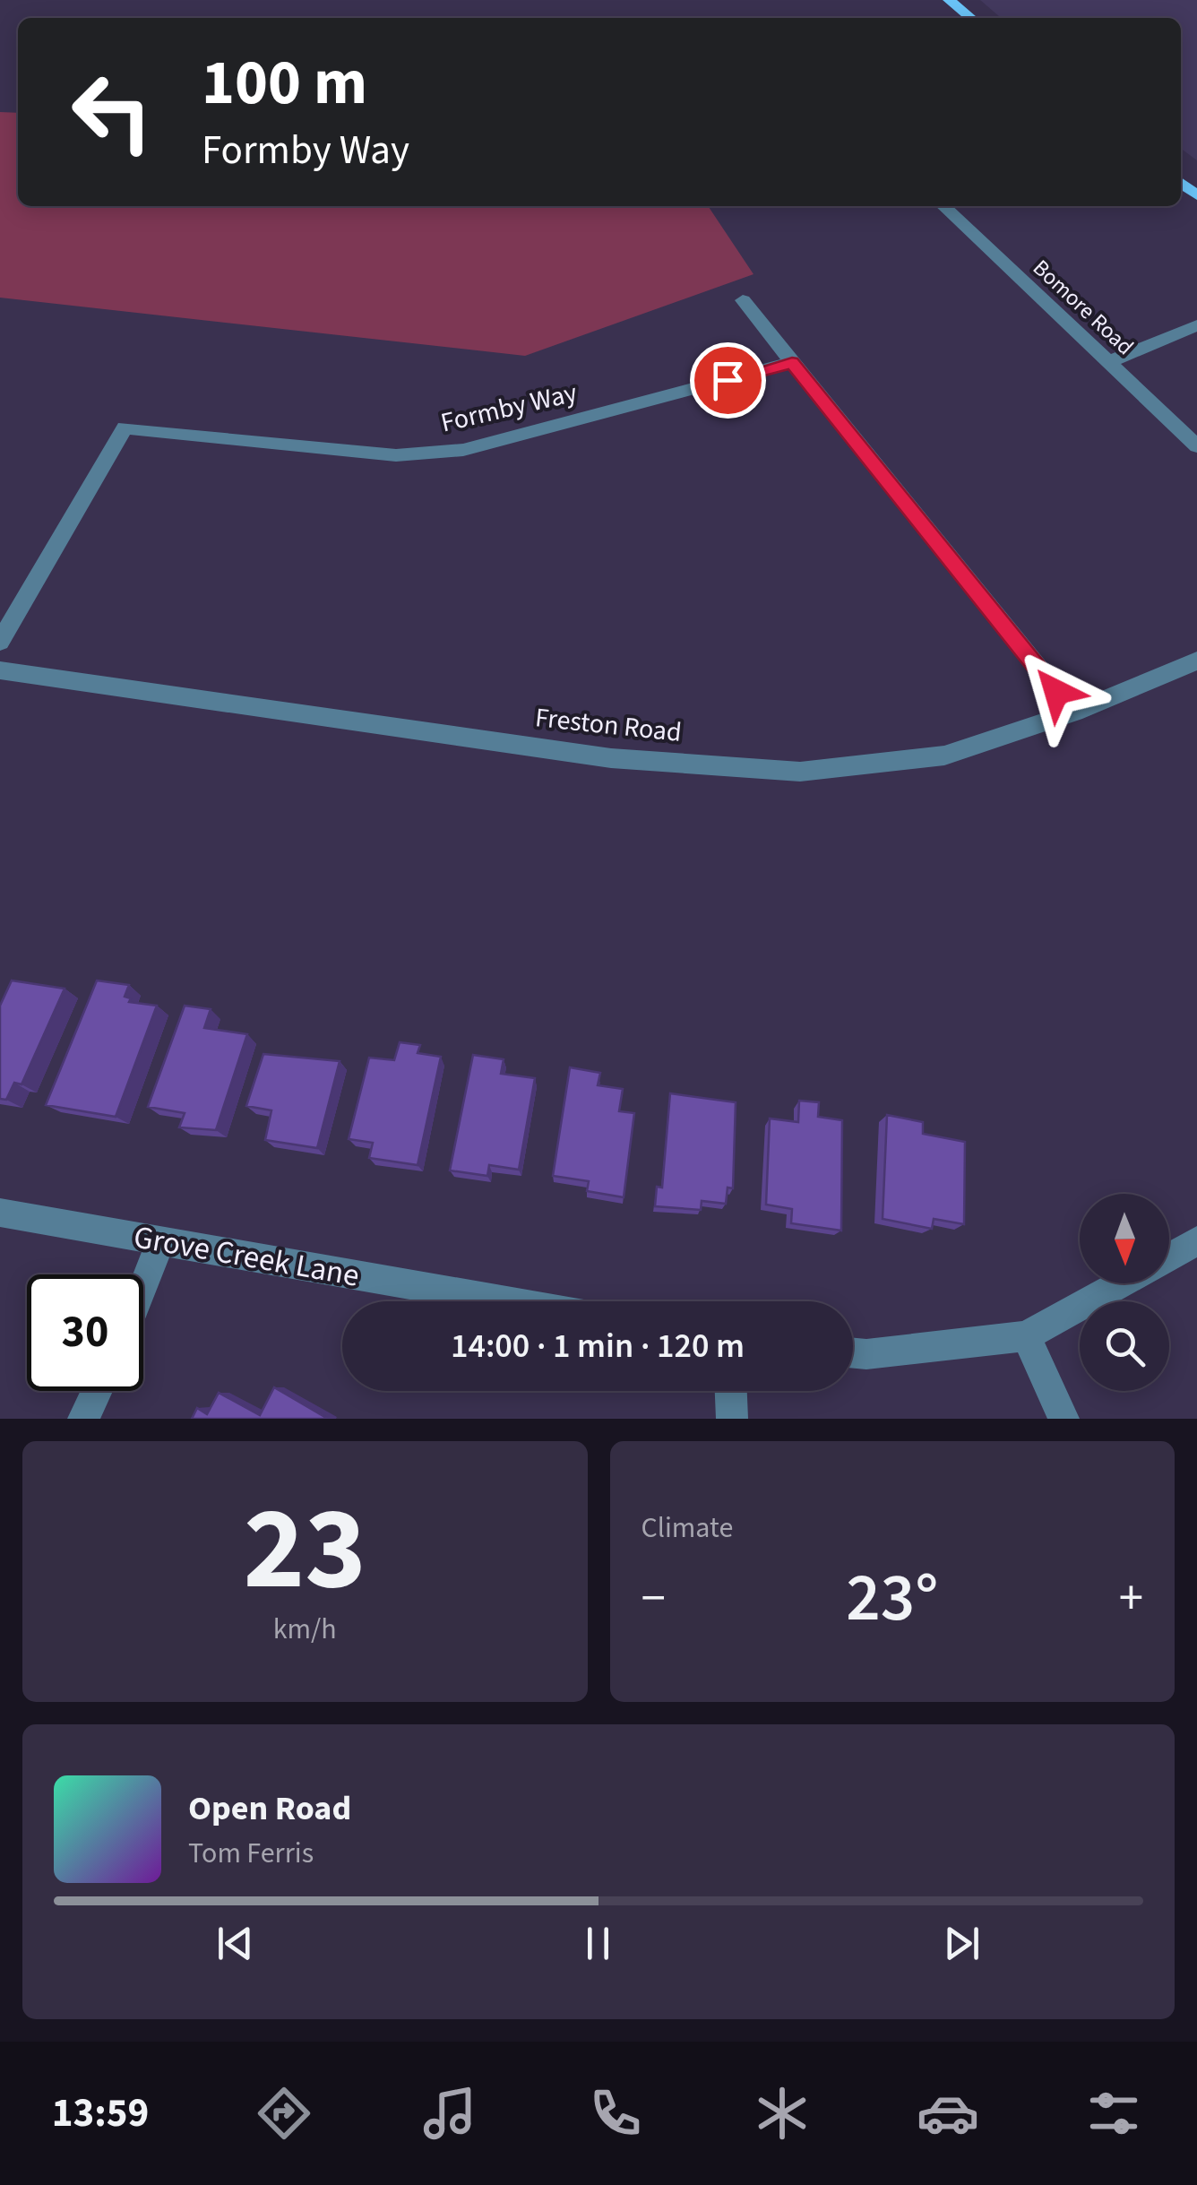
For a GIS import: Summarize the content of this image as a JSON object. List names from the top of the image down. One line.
{"streets":{"street":["Bomore Road","Formby Way","Freston Road","Grove Creek Lane"]},"north":"bottom","page":{"turn":["100 m","Formby Way"],"limit":"30","trip":"14:00 · 1 min · 120 m","tile":[["23","km/h"],"Climate"],"heat":["−","23°","+"],"song":["Open Road","Tom Ferris"],"tabs":"13:59"}}
